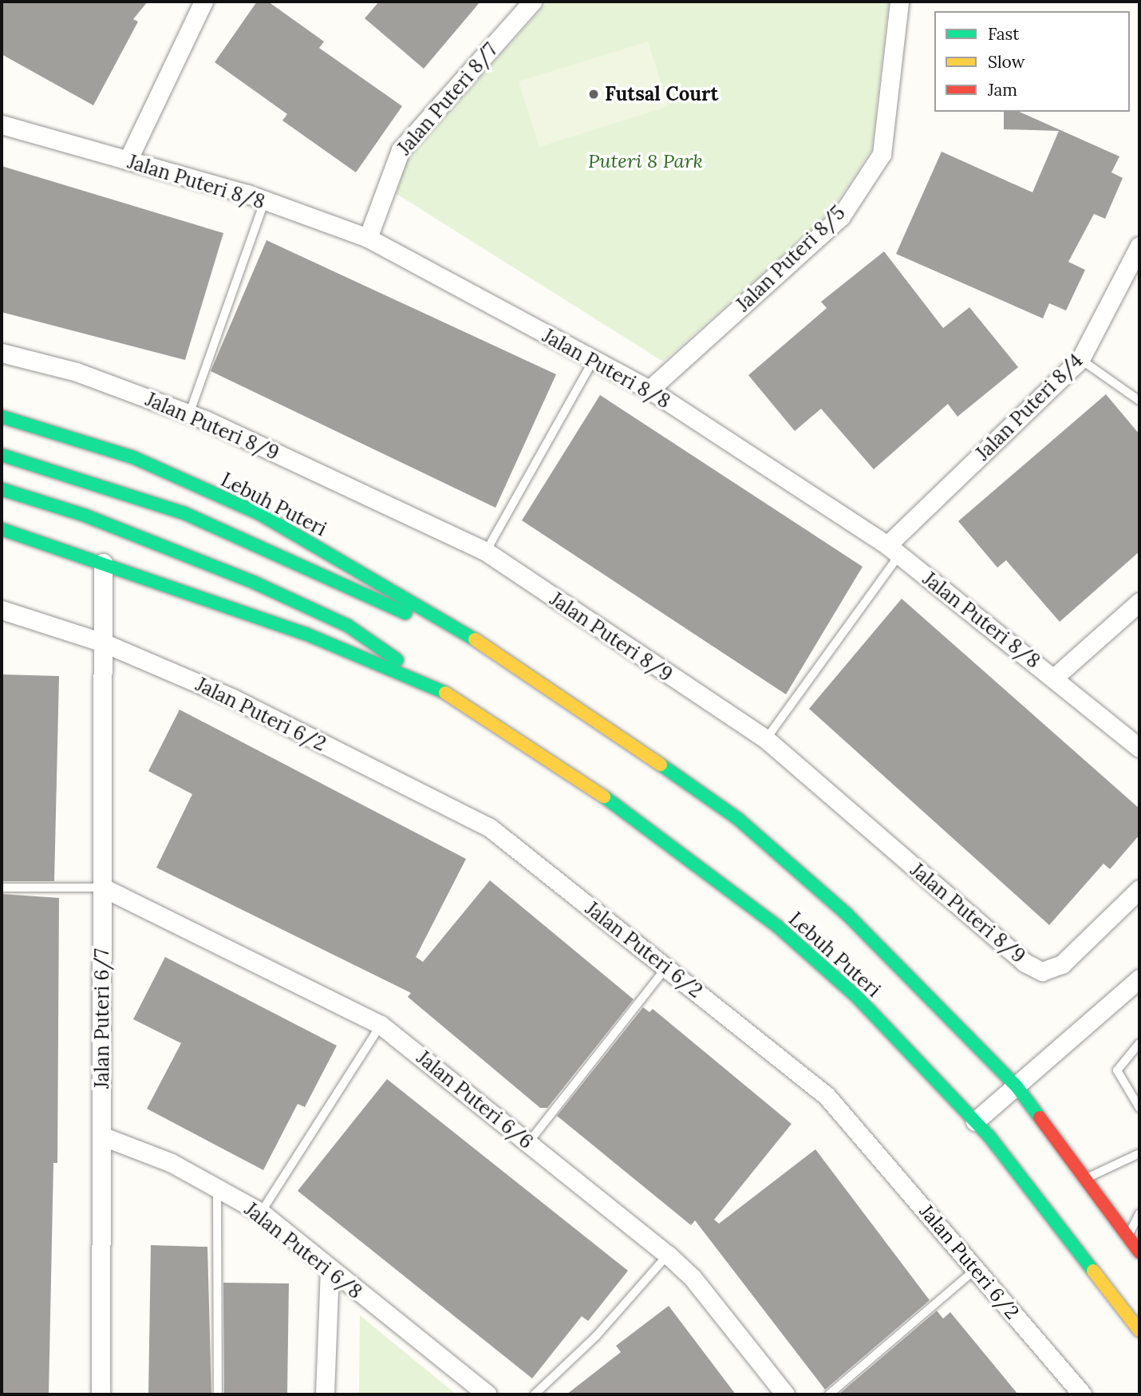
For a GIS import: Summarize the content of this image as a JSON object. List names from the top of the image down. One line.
{"streets":{"main road":["Lebuh Puteri"],"street":["Jalan Puteri 8/7","Jalan Puteri 8/8","Jalan Puteri 8/5","Jalan Puteri 8/4","Jalan Puteri 8/9","Jalan Puteri 6/2","Jalan Puteri 6/7","Jalan Puteri 6/6","Jalan Puteri 6/8"]},"crossings":[["Jalan Puteri 8/7","Jalan Puteri 8/8"],["Jalan Puteri 8/8","Jalan Puteri 8/5"],["Jalan Puteri 8/8","Jalan Puteri 8/4"],["Lebuh Puteri","Jalan Puteri 6/7"],["Jalan Puteri 6/2","Jalan Puteri 6/7"],["Jalan Puteri 6/7","Jalan Puteri 6/6"],["Jalan Puteri 6/7","Jalan Puteri 6/8"]],"parks":["Puteri 8 Park"],"places":["Futsal Court"],"legend":["Fast","Slow","Jam"]}
